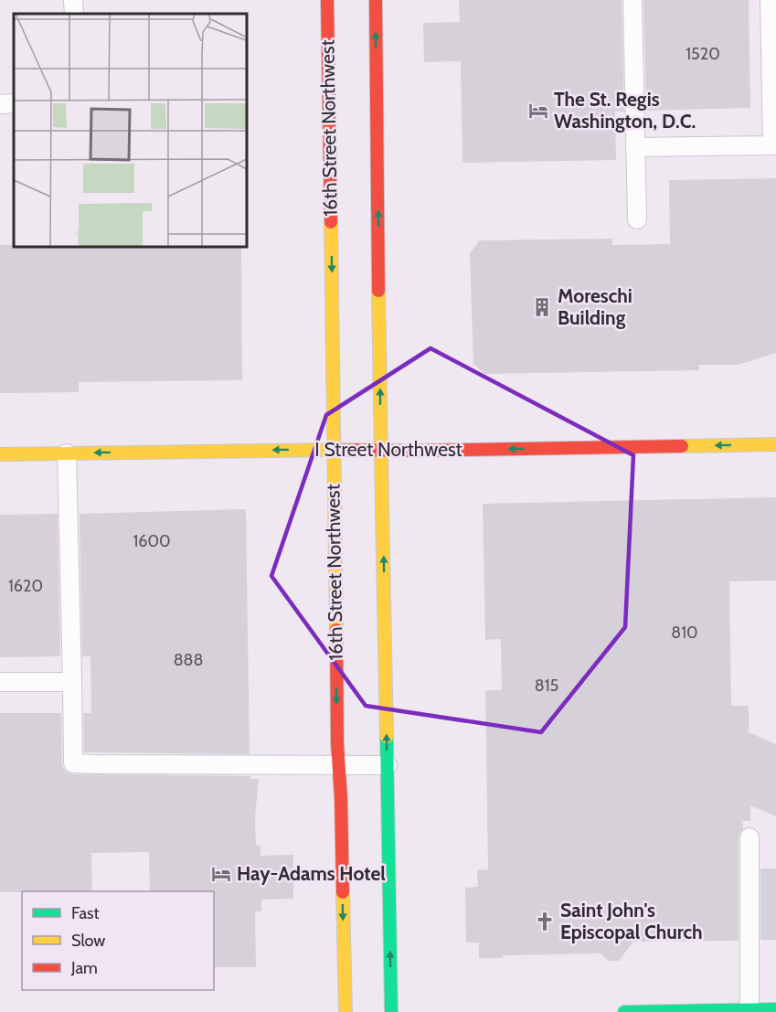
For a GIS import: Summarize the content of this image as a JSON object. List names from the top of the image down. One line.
{"streets":{"street":["16th Street Northwest","I Street Northwest"]},"crossings":[["16th Street Northwest","I Street Northwest"]],"one_way":["I Street Northwest"],"places":{"hotel":["The St. Regis Washington, D.C.","Hay-Adams Hotel"],"building":["Moreschi Building"],"church":["Saint John's Episcopal Church"]},"house_numbers":["1520","1600","1620","810","888","815"],"legend":["Fast","Slow","Jam"]}
